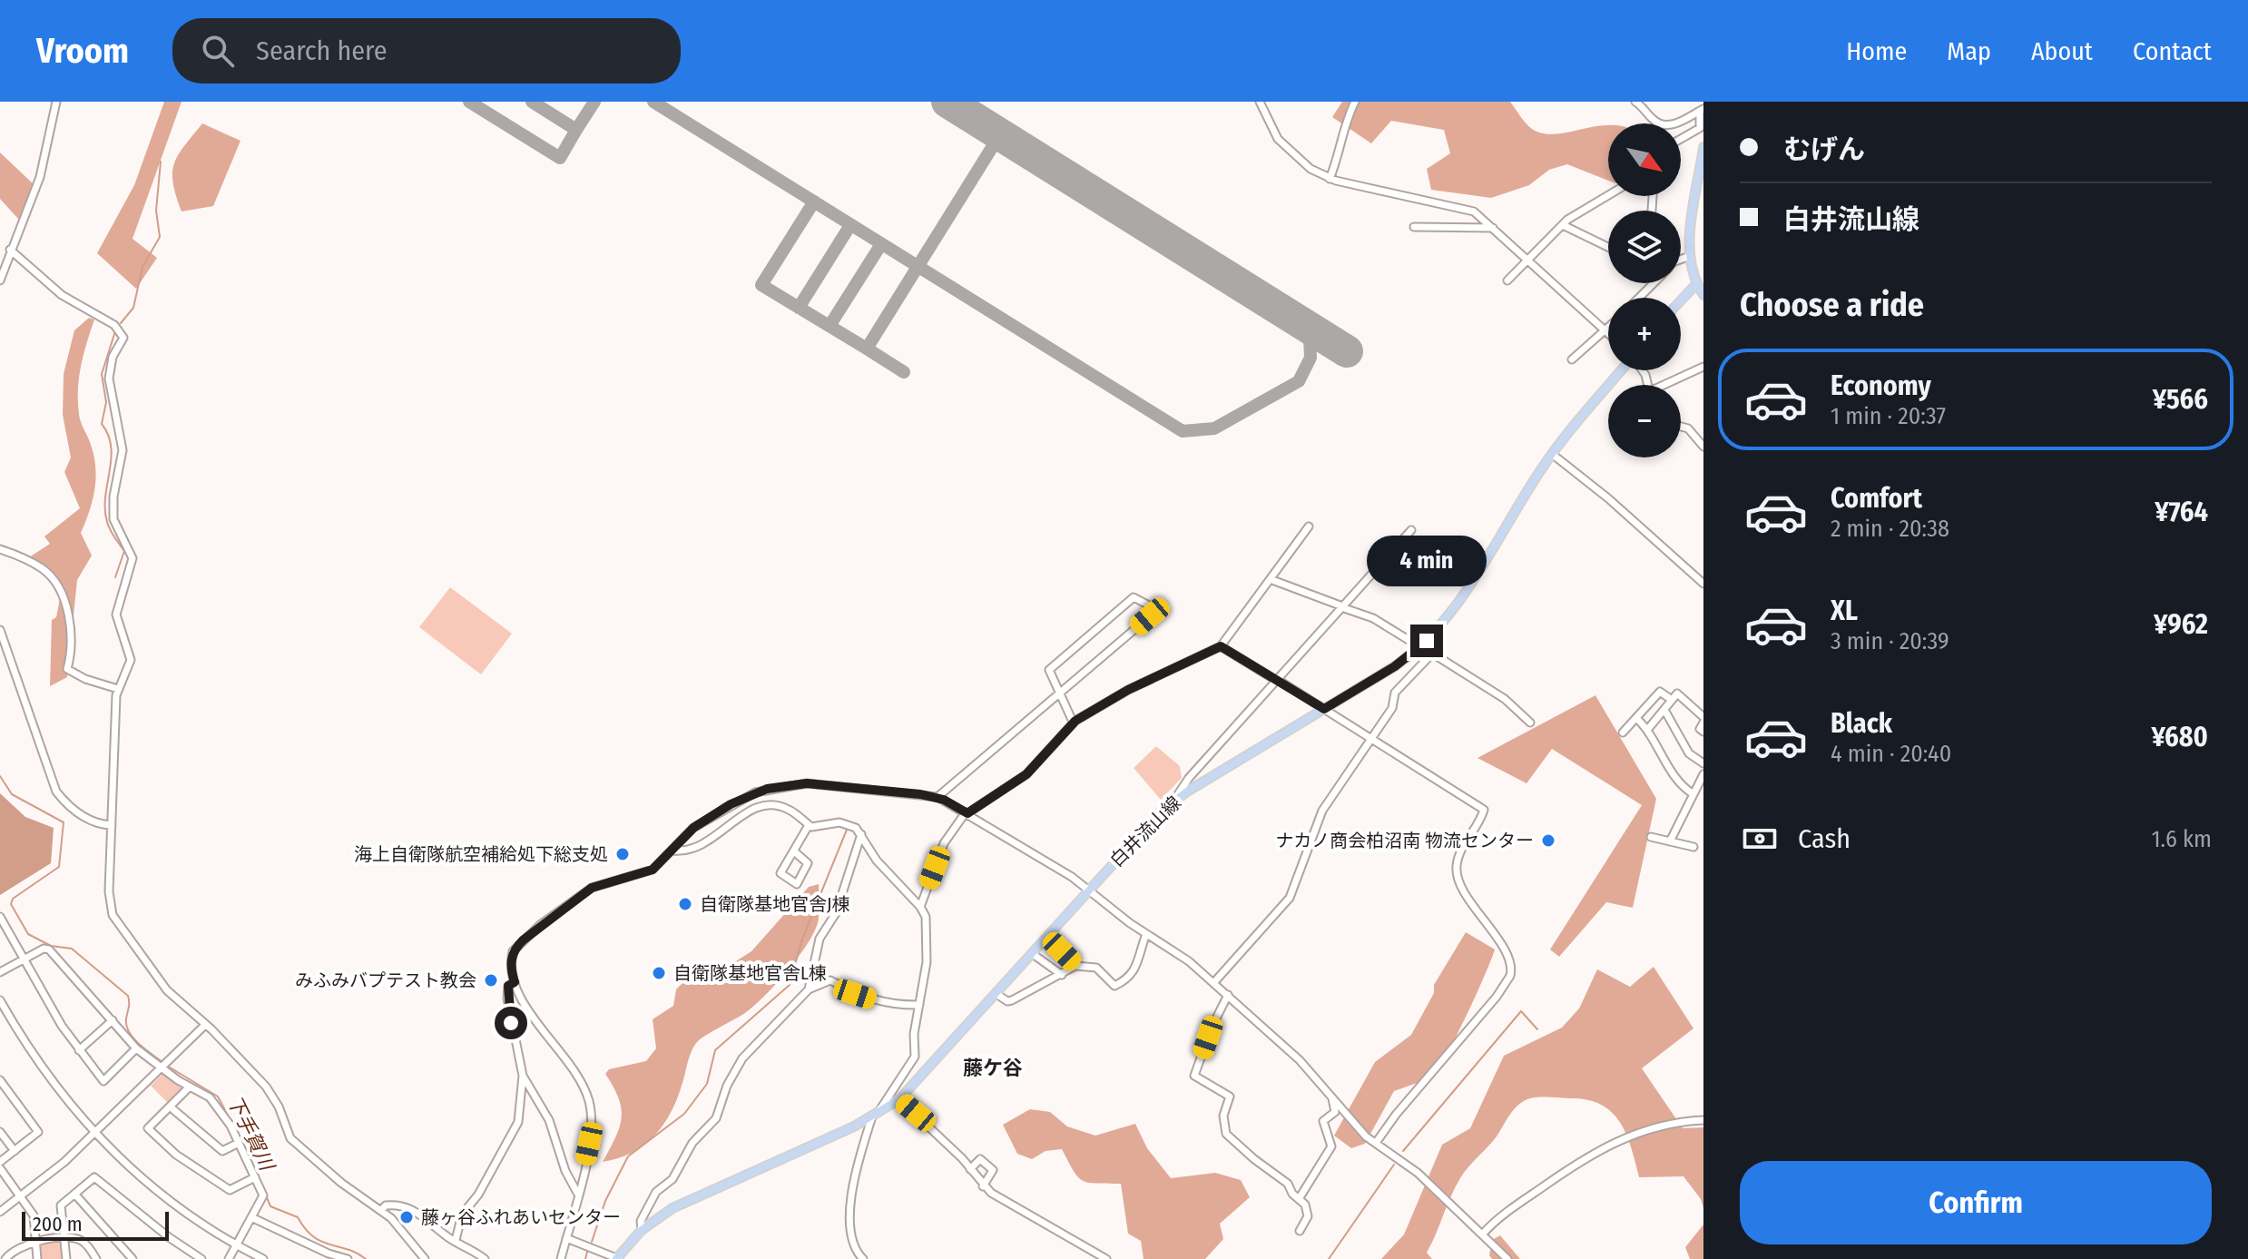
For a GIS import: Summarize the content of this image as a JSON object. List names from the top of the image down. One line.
{"streets":{"main road":["白井流山線"]},"districts":["藤ケ谷"],"water":["下手賀川"],"places":["ナカノ商会柏沼南 物流センター","海上自衛隊航空補給処下総支処","自衛隊基地官舎J棟","自衛隊基地官舎L棟","みふみバプテスト教会","藤ヶ谷ふれあいセンター"],"scale_bar":"200 m","north":"bottom right","page":{"header":"Vroom","search":"Search here","nav":["Home","Map","About","Contact"],"banner":["むげん","白井流山線"],"map_buttons":["+","−"],"heading":"Choose a ride","list":[{"name":"Economy","note":"1 min · 20:37","value":"¥566"},{"name":"Comfort","note":"2 min · 20:38","value":"¥764"},{"name":"XL","note":"3 min · 20:39","value":"¥962"},{"name":"Black","note":"4 min · 20:40","value":"¥680"}],"bubble":"4 min","pay":["Cash","1.6 km"],"buttons":"Confirm","scale":"200 m"}}
